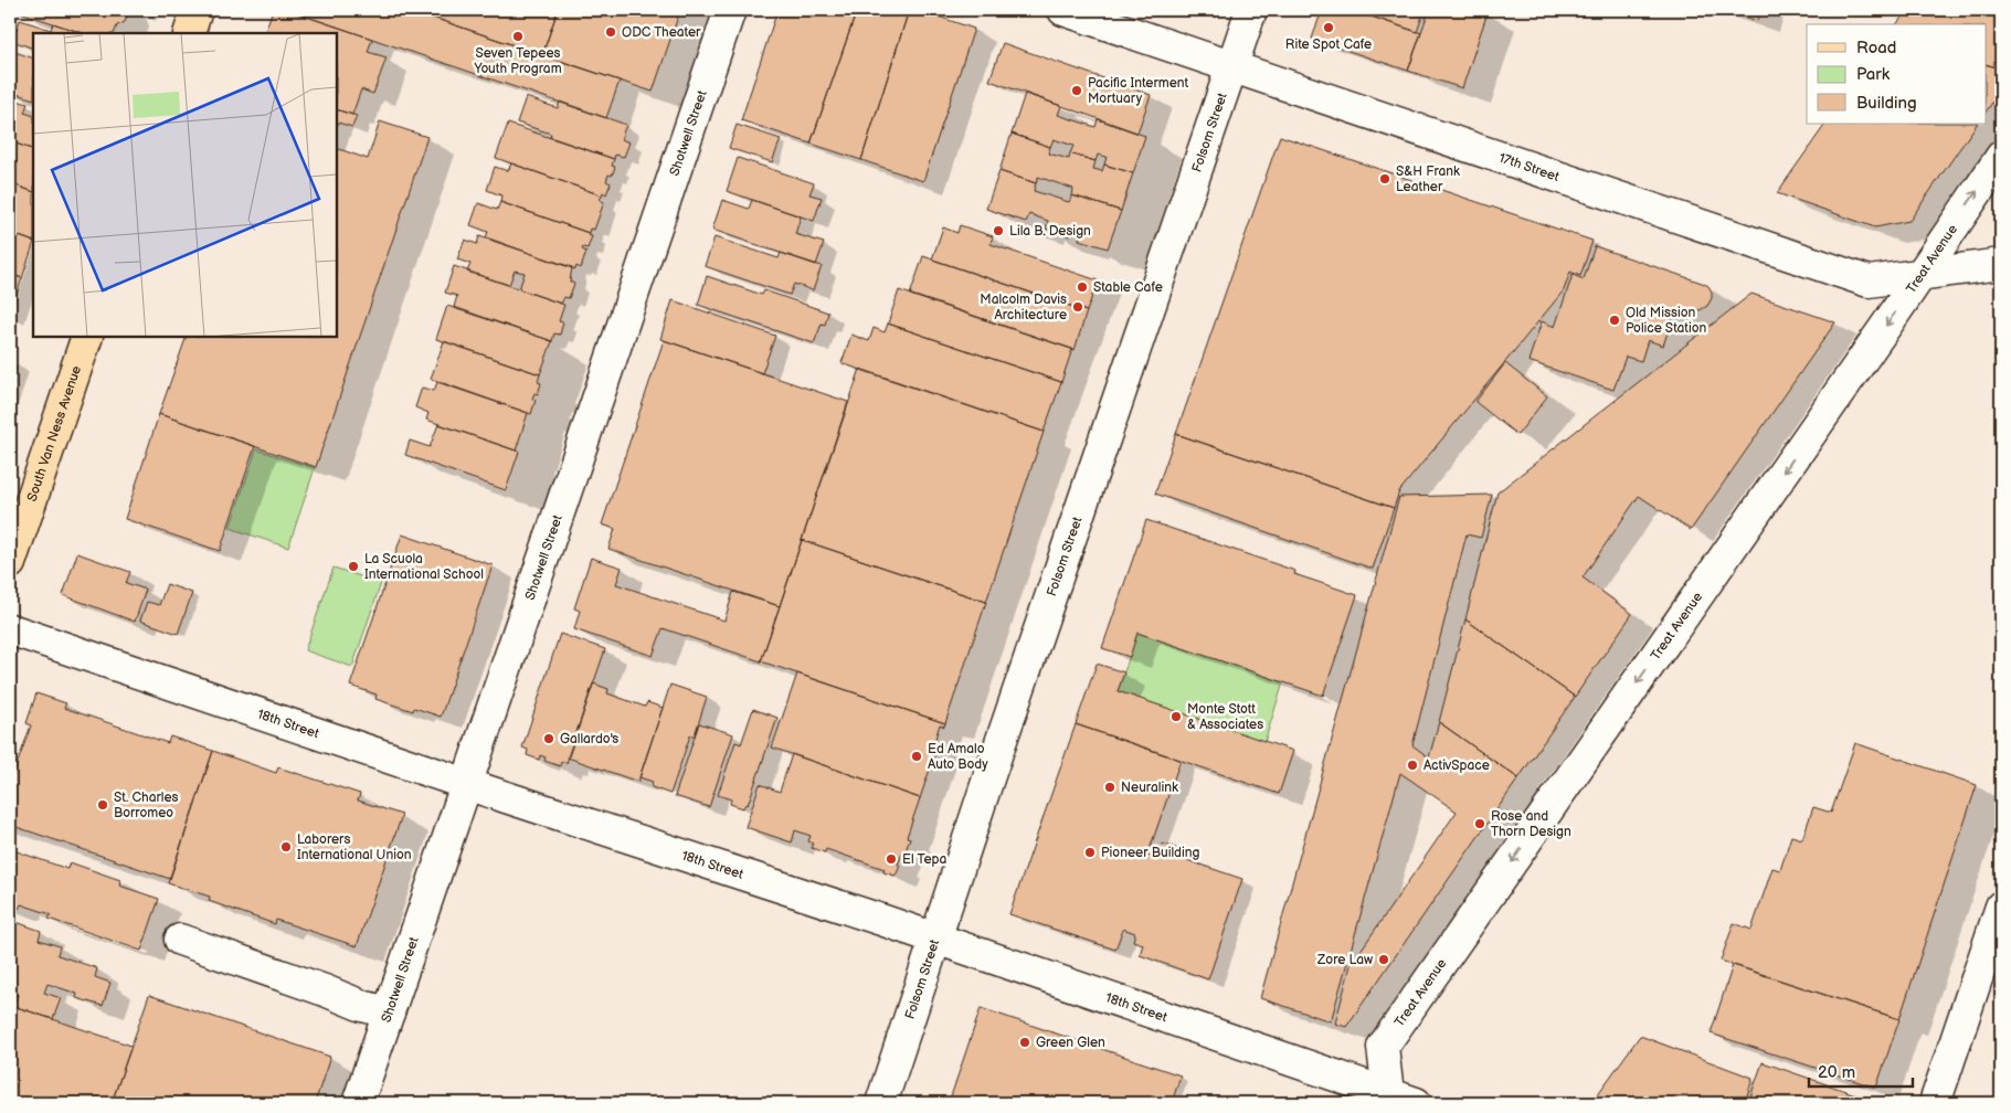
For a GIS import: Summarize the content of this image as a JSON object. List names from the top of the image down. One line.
{"streets":{"main road":["South Van Ness Avenue"],"street":["Folsom Street","Shotwell Street","17th Street","Treat Avenue","18th Street"]},"crossings":[["Folsom Street","17th Street"],["Folsom Street","18th Street"],["Shotwell Street","18th Street"],["17th Street","Treat Avenue"],["Treat Avenue","18th Street"]],"places":["Rite Spot Cafe","ODC Theater","Seven Tepees Youth Program","Pacific Interment Mortuary","S&H Frank Leather","Lila B. Design","Stable Cafe","Malcolm Davis Architecture","Old Mission Police Station","La Scuola International School","Monte Stott & Associates","Gallardo's","Ed Amalo Auto Body","ActivSpace","Neuralink","St. Charles Borromeo","Rose and Thorn Design","Laborers International Union","Pioneer Building","El Tepa","Zore Law","Green Glen"],"legend":["Road","Park","Building"],"scale_bar":"20 m"}
